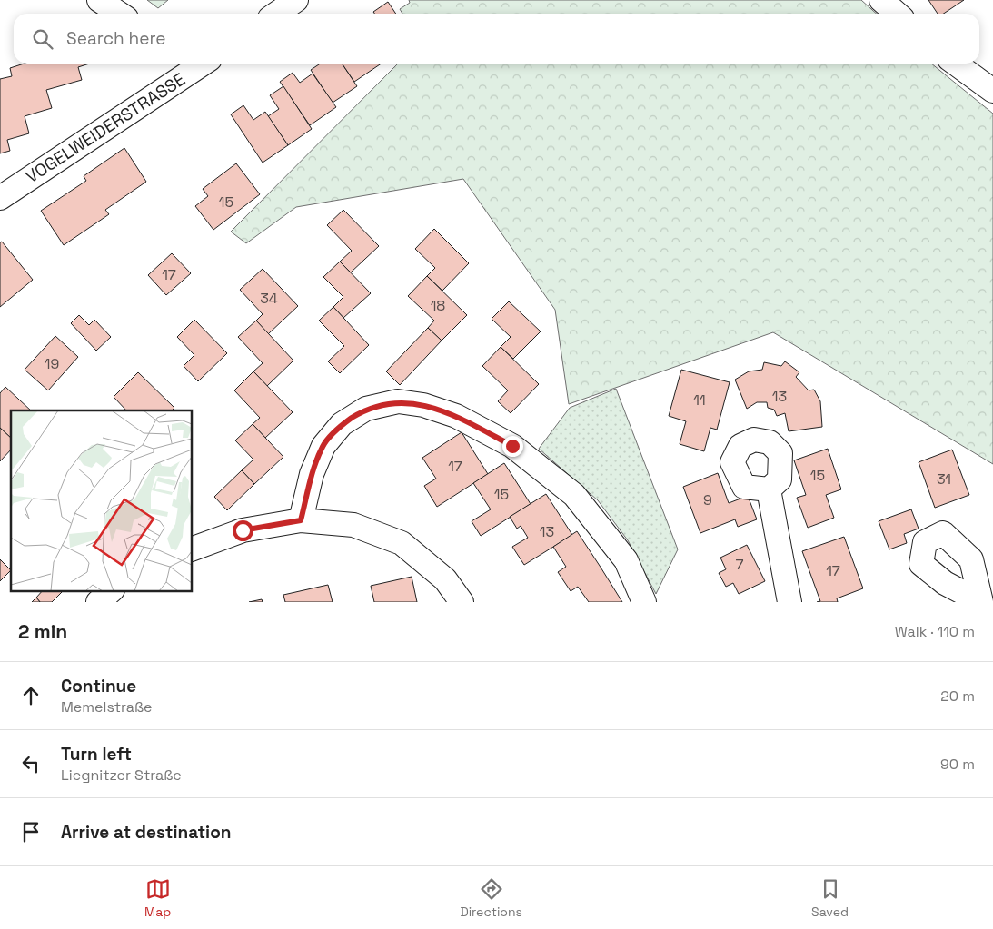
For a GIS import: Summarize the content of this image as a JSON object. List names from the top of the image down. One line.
{"streets":{"street":["VOGELWEIDERSTRASSE"]},"house_numbers":["15","17","34","18","19","13","11","17","15","31","15","9","13","7","17"],"page":{"search":"Search here","heading":["2 min","Walk · 110 m"],"list":[["Continue","Memelstraße","20 m"],["Turn left","Liegnitzer Straße","90 m"],"Arrive at destination"],"nav":["Map","Directions","Saved"]}}
